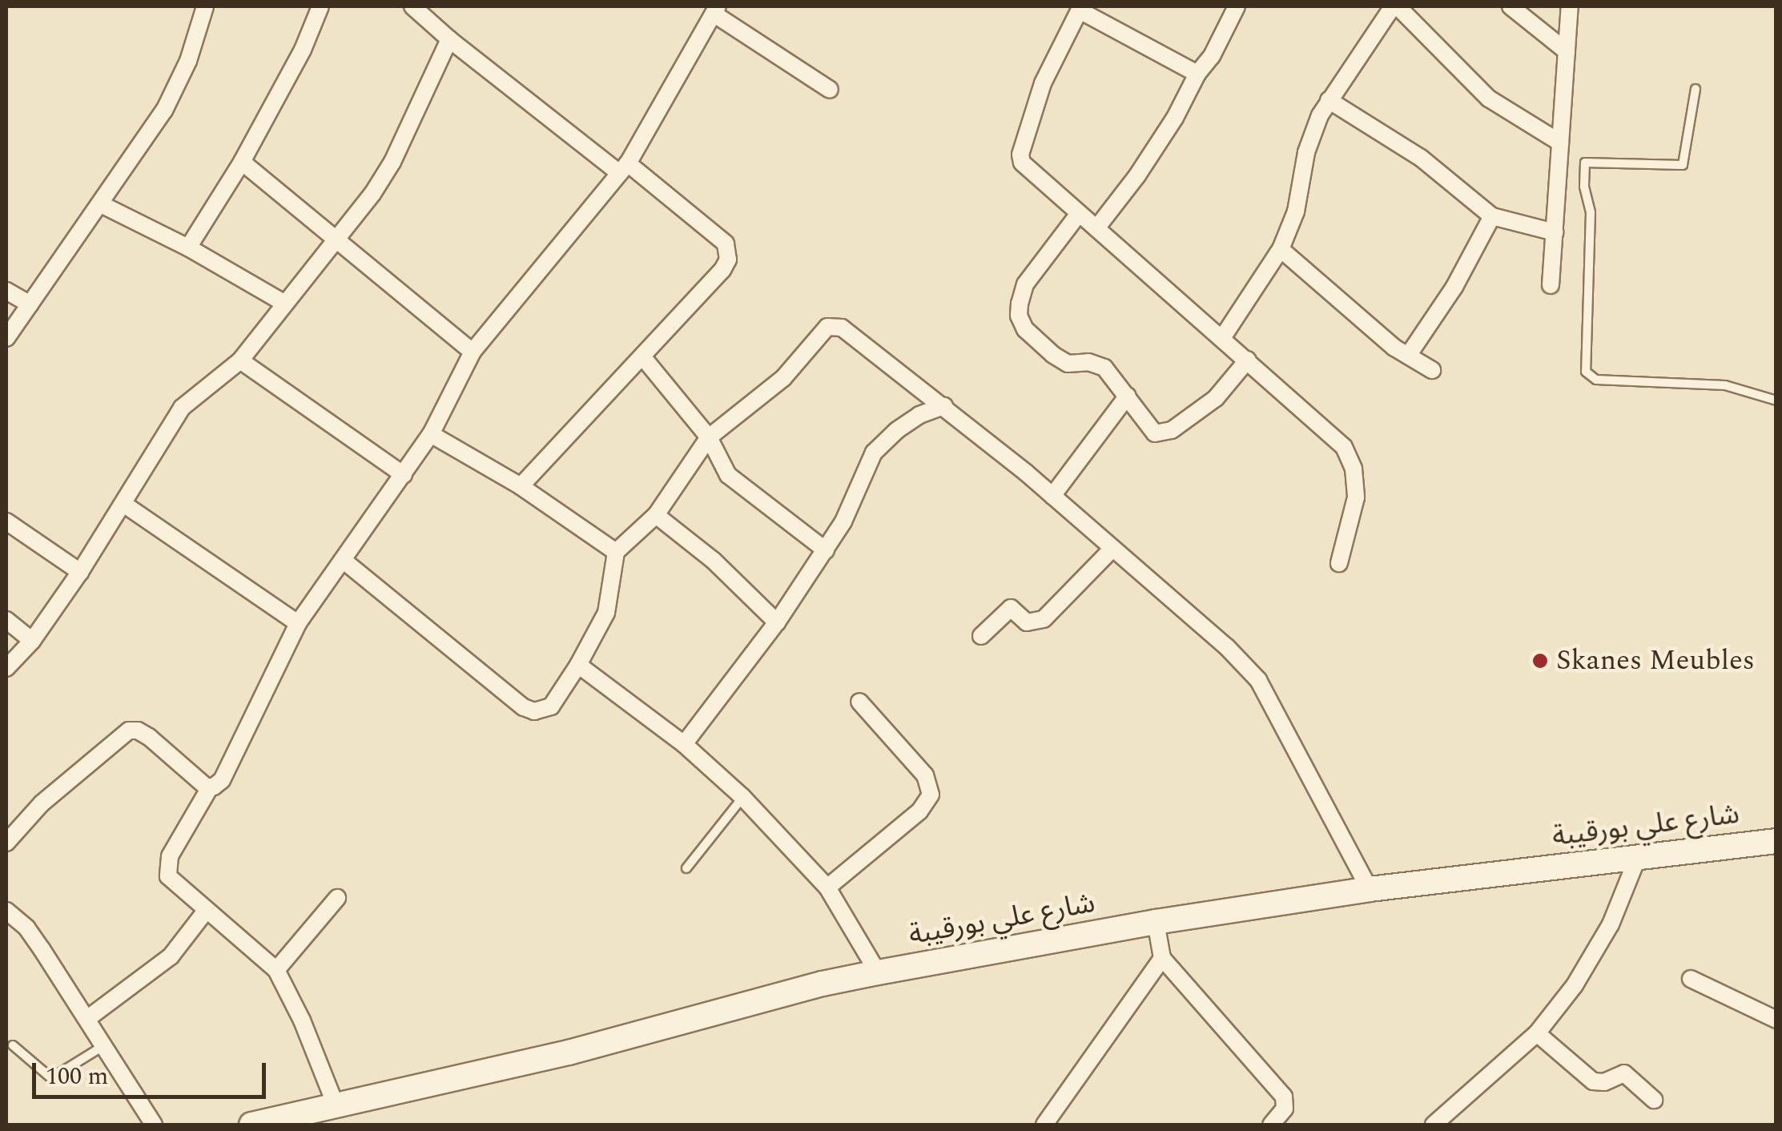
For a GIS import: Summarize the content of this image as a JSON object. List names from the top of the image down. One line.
{"streets":{"main road":["شارع علي بورقيبة"]},"places":["Skanes Meubles"],"scale_bar":"100 m"}
